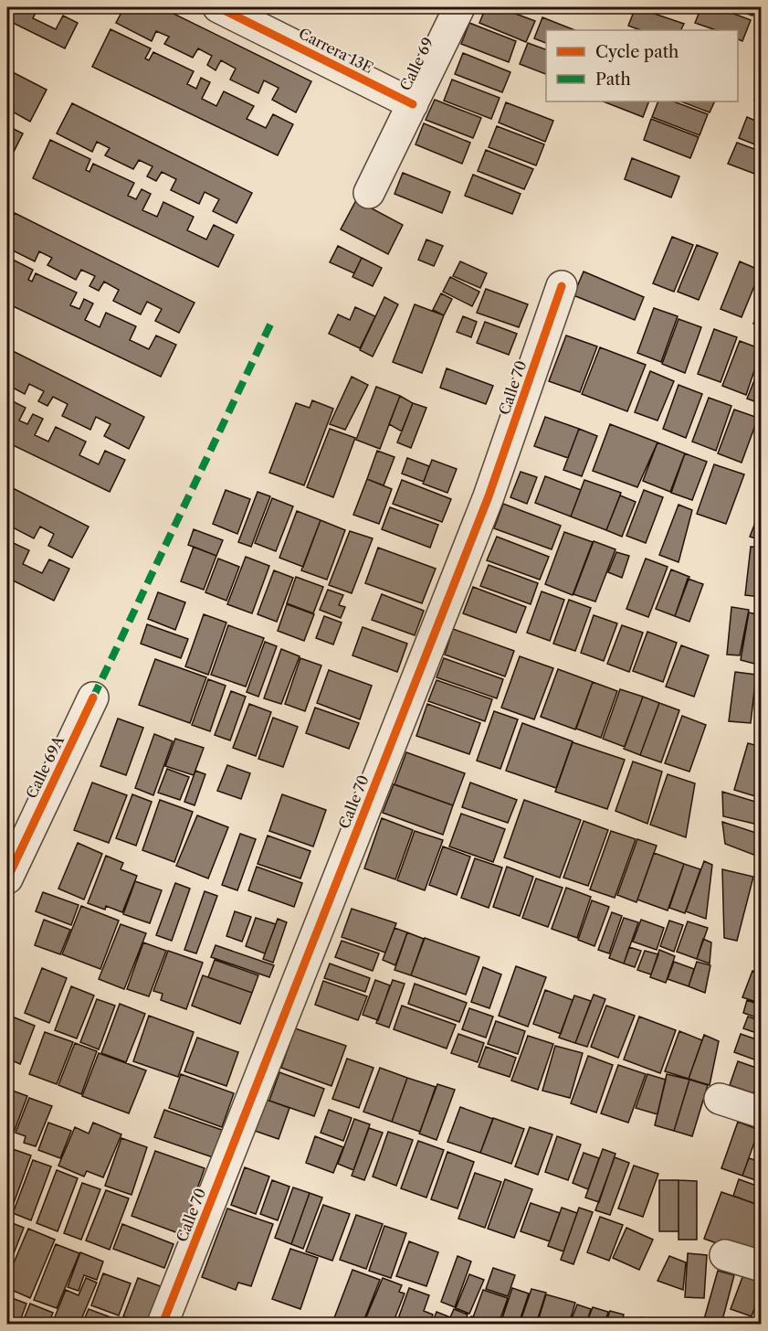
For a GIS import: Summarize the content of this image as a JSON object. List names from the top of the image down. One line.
{"streets":{"street":["Carrera 13E","Calle 69","Calle 70","Calle 69A"]},"crossings":[["Carrera 13E","Calle 69"]],"legend":["Cycle path","Path"]}
